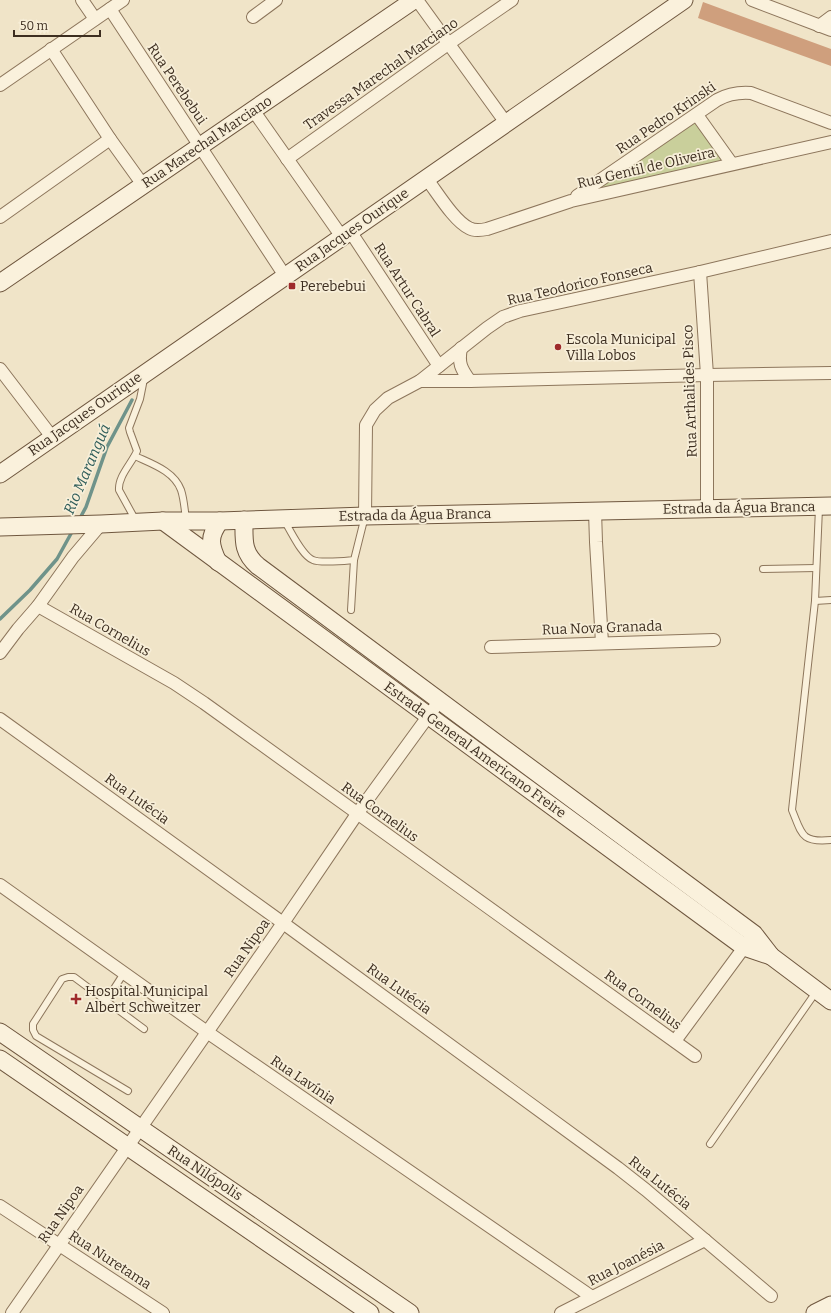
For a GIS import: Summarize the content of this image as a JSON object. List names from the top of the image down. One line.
{"streets":{"main road":["Rua Marechal Marciano","Rua Jacques Ourique","Estrada da Água Branca","Estrada General Americano Freire","Rua Nilópolis"],"street":["Travessa Marechal Marciano","Rua Perebebui","Rua Pedro Krinski","Rua Gentil de Oliveira","Rua Teodorico Fonseca","Rua Artur Cabral","Rua Arthalides Pisco","Rua Nova Granada","Rua Cornelius","Rua Lutécia","Rua Nipoa","Rua Lavínia","Rua Nuretama","Rua Joanésia"]},"crossings":[["Travessa Marechal Marciano","Rua Artur Cabral"],["Rua Perebebui","Rua Marechal Marciano"],["Rua Perebebui","Rua Jacques Ourique"],["Rua Pedro Krinski","Rua Gentil de Oliveira"],["Rua Marechal Marciano","Rua Artur Cabral"],["Rua Gentil de Oliveira","Rua Jacques Ourique"],["Rua Jacques Ourique","Rua Artur Cabral"],["Rua Teodorico Fonseca","Rua Artur Cabral"],["Rua Teodorico Fonseca","Rua Arthalides Pisco"],["Rua Teodorico Fonseca","Estrada da Água Branca"],["Rua Arthalides Pisco","Estrada da Água Branca"],["Estrada da Água Branca","Estrada General Americano Freire"],["Rua Cornelius","Rua Nipoa"],["Estrada General Americano Freire","Rua Nipoa"],["Rua Lutécia","Rua Nipoa"],["Rua Lutécia","Rua Joanésia"],["Rua Nipoa","Rua Lavínia"],["Rua Nipoa","Rua Nilópolis"],["Rua Nipoa","Rua Nuretama"],["Rua Lavínia","Rua Joanésia"]],"water":["Rio Maranguá"],"places":{"transit":["Perebebui"],"other":["Escola Municipal Villa Lobos"],"health":["Hospital Municipal Albert Schweitzer"]},"scale_bar":"50 m"}
